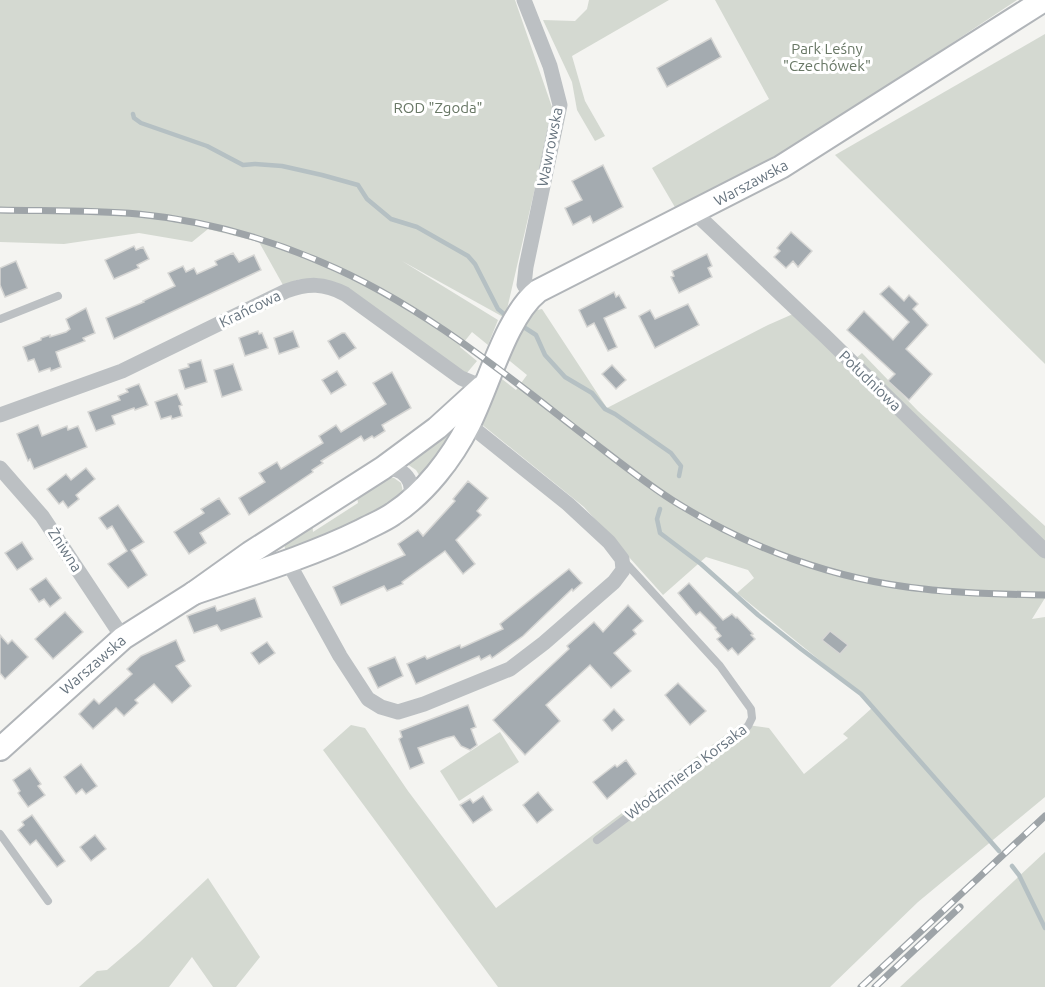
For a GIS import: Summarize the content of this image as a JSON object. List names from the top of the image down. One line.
{"streets":{"street":["Wawrowska","Warszawska","Krańcowa","Południowa","Żniwna","Włodzimierza Korsaka"]},"crossings":[["Wawrowska","Warszawska"],["Warszawska","Krańcowa"],["Warszawska","Południowa"],["Warszawska","Żniwna"],["Warszawska","Włodzimierza Korsaka"]],"parks":["Park Leśny \"Czechówek\"","ROD \"Zgoda\""]}
